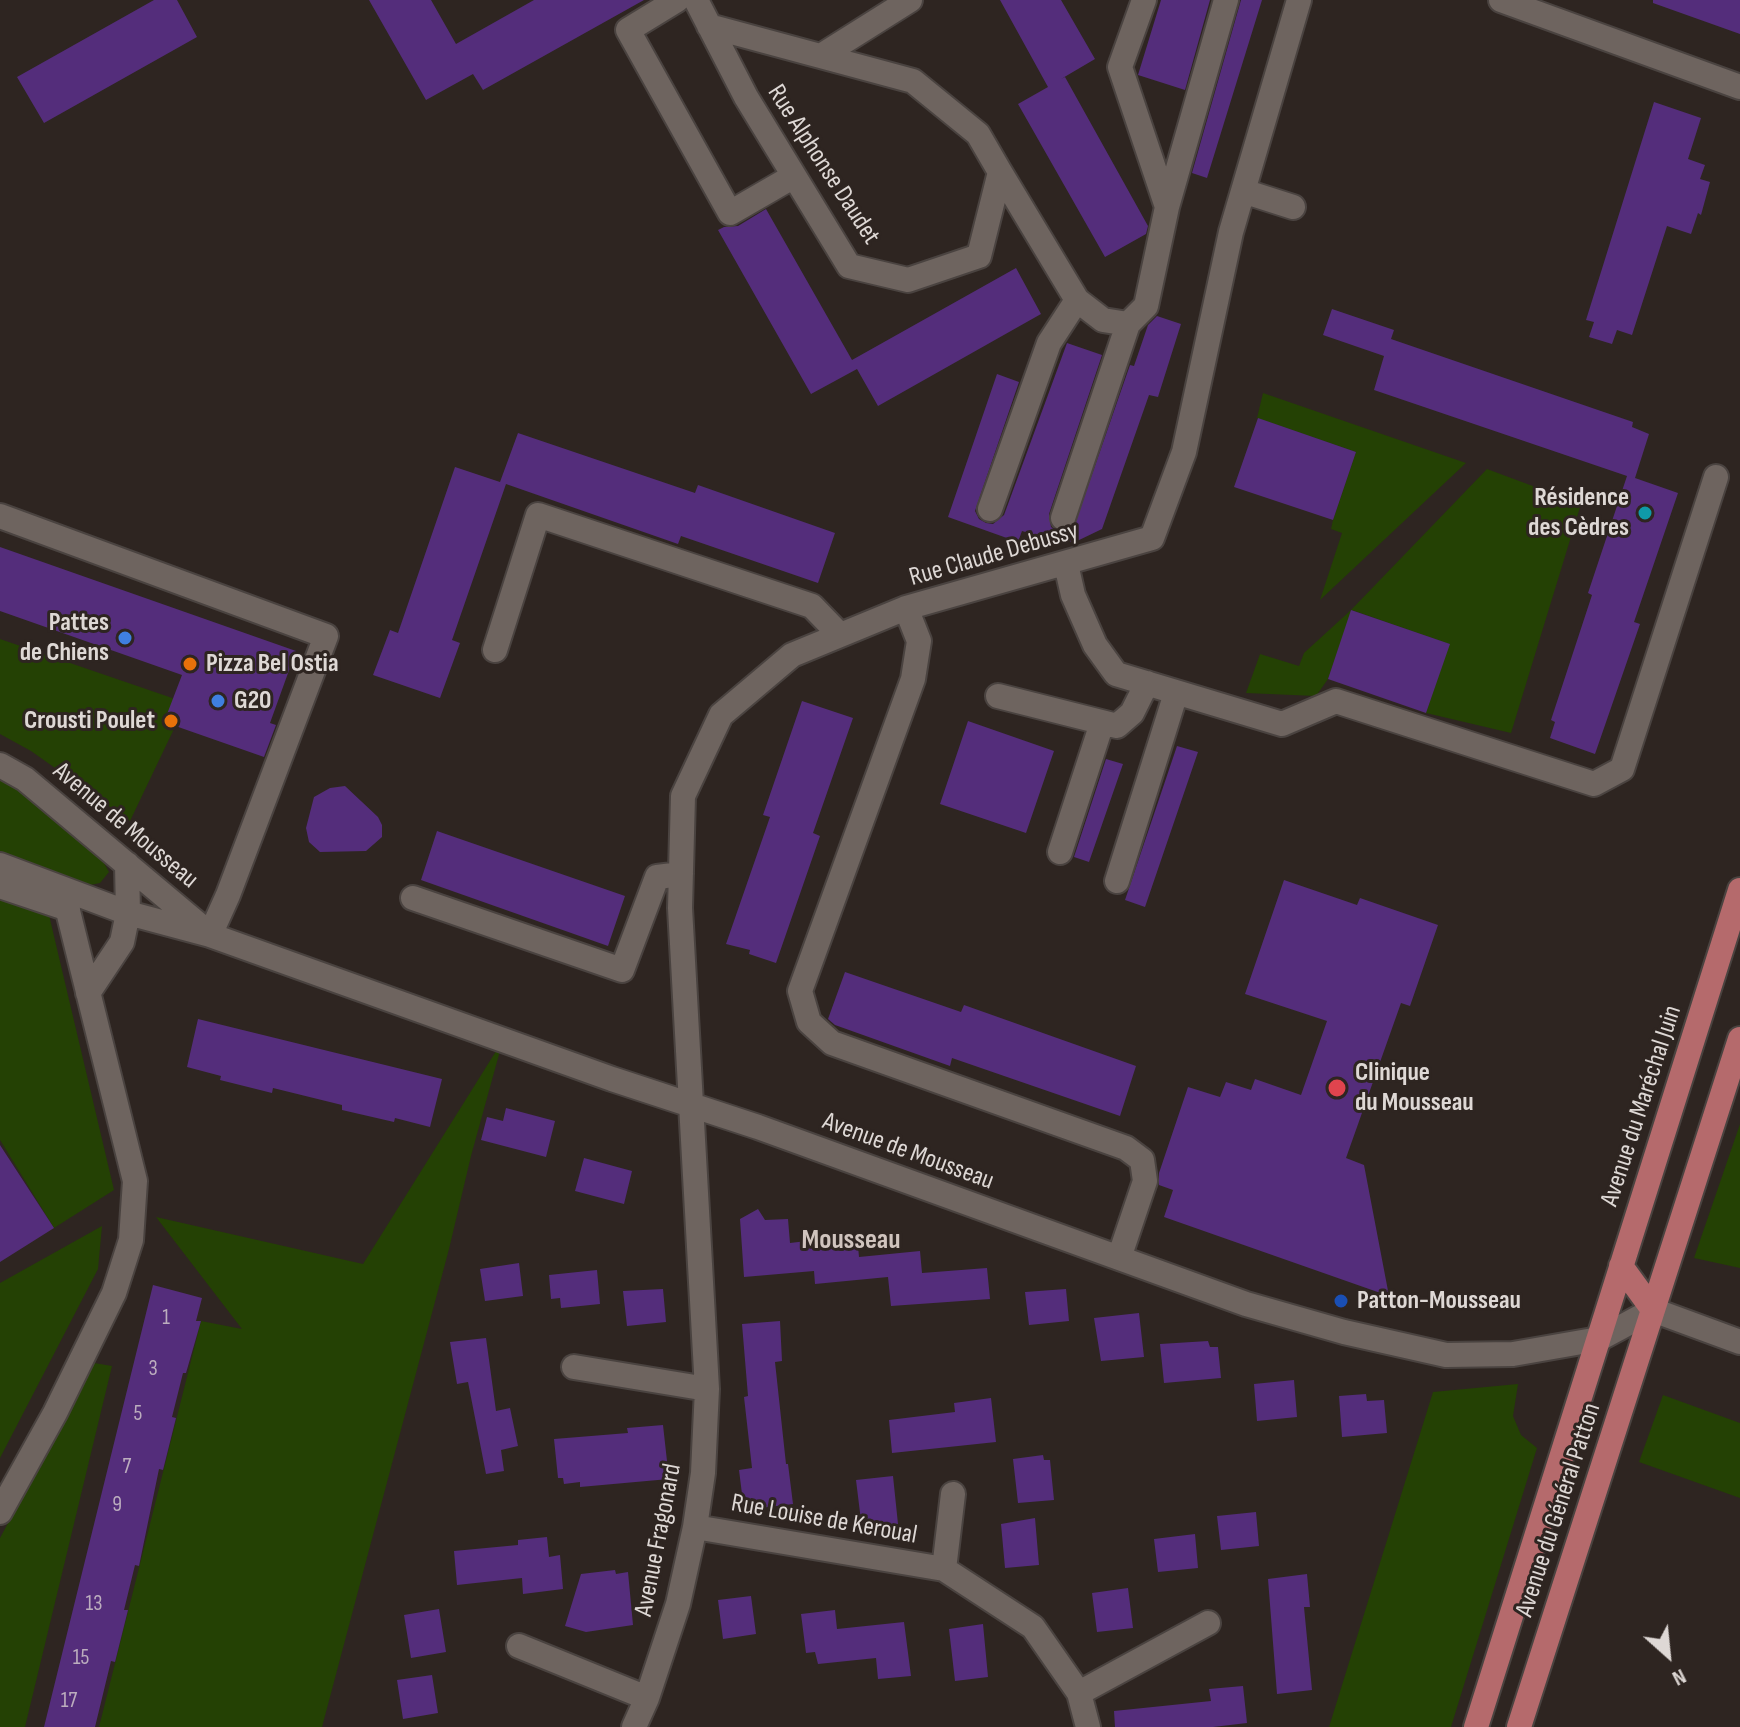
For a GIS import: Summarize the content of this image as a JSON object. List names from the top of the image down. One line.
{"streets":{"main road":["Avenue du Maréchal Juin","Avenue du Général Patton"],"street":["Rue Alphonse Daudet","Rue Claude Debussy","Avenue de Mousseau","Rue Louise de Keroual","Avenue Fragonard"]},"crossings":[["Rue Claude Debussy","Avenue de Mousseau"],["Rue Claude Debussy","Avenue Fragonard"],["Avenue de Mousseau","Avenue du Maréchal Juin"],["Avenue de Mousseau","Avenue du Général Patton"],["Avenue de Mousseau","Avenue Fragonard"],["Avenue du Maréchal Juin","Avenue du Général Patton"],["Rue Louise de Keroual","Avenue Fragonard"]],"districts":["Mousseau"],"places":["Résidence des Cèdres","Pattes de Chiens","Pizza Bel Ostia","G20","Crousti Poulet","Clinique du Mousseau","Patton-Mousseau"],"house_numbers":["1","3","5","7","9","13","15","17"],"north":"bottom right"}
